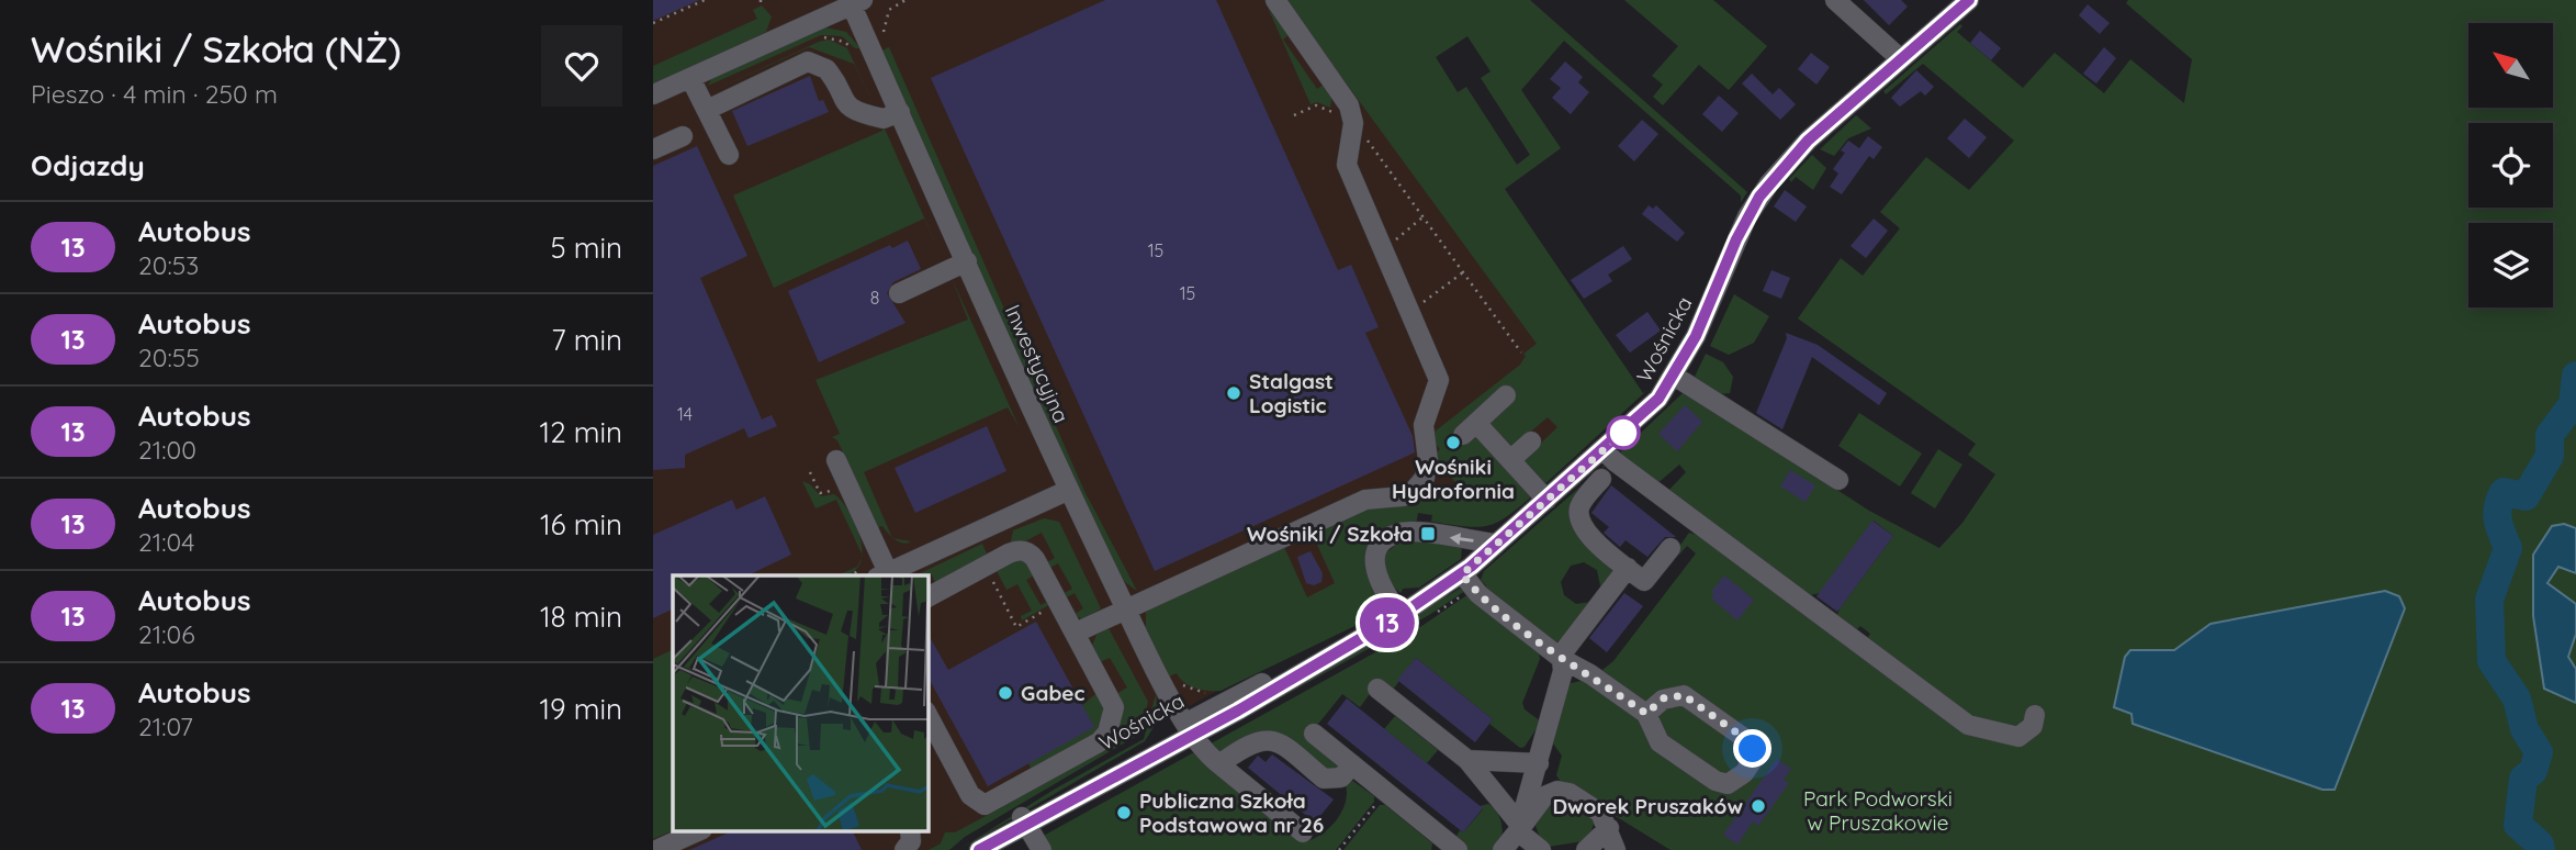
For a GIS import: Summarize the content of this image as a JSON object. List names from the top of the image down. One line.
{"streets":{"street":["Wośnicka","Inwestycyjna"]},"crossings":[["Wośnicka","Inwestycyjna"]],"parks":["Park Podworski w Pruszakowie"],"places":{"other":["Stalgast Logistic","Wośniki Hydrofornia","Gabec","Dworek Pruszaków","Publiczna Szkoła Podstawowa nr 26"],"transit":["Wośniki / Szkoła"]},"lines":["bus line 13"],"house_numbers":["15","15","8","14"],"north":"top left","page":{"heading":[["Wośniki / Szkoła (NŻ)","Pieszo · 4 min · 250 m"],"Odjazdy"],"on_map":"13","list":[{"mark":"13","name":"Autobus","note":"20:53","value":"5 min"},{"mark":"13","name":"Autobus","note":"20:55","value":"7 min"},{"mark":"13","name":"Autobus","note":"21:00","value":"12 min"},{"mark":"13","name":"Autobus","note":"21:04","value":"16 min"},{"mark":"13","name":"Autobus","note":"21:06","value":"18 min"},{"mark":"13","name":"Autobus","note":"21:07","value":"19 min"}]}}
